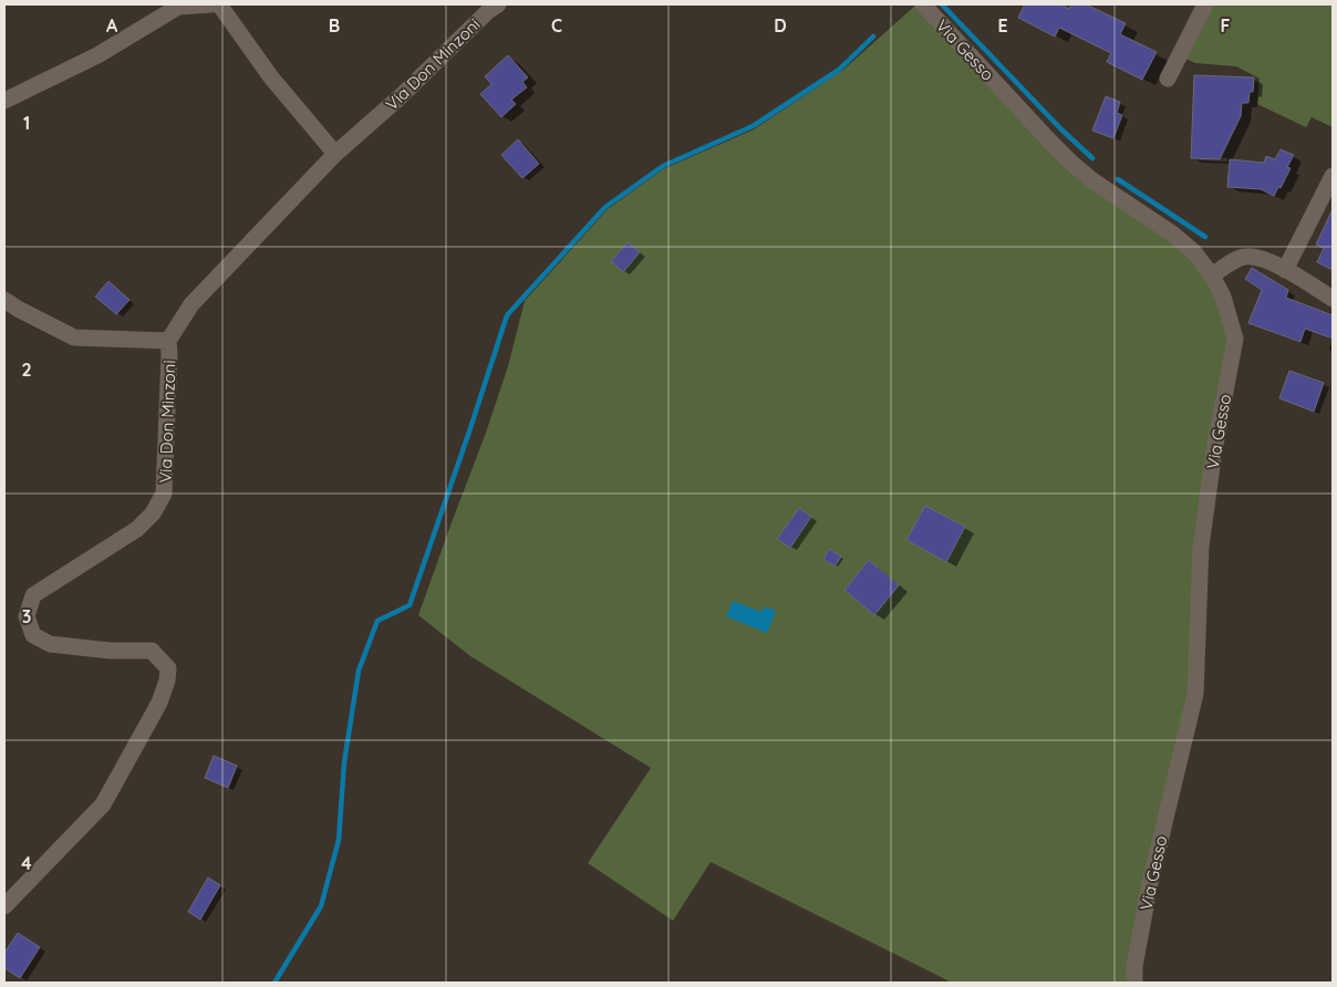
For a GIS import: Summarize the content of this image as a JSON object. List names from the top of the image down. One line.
{"streets":{"street":["Via Gesso","Via Don Minzoni"]},"grid":{"columns":["A","B","C","D","E","F"],"rows":["1","2","3","4"]}}
